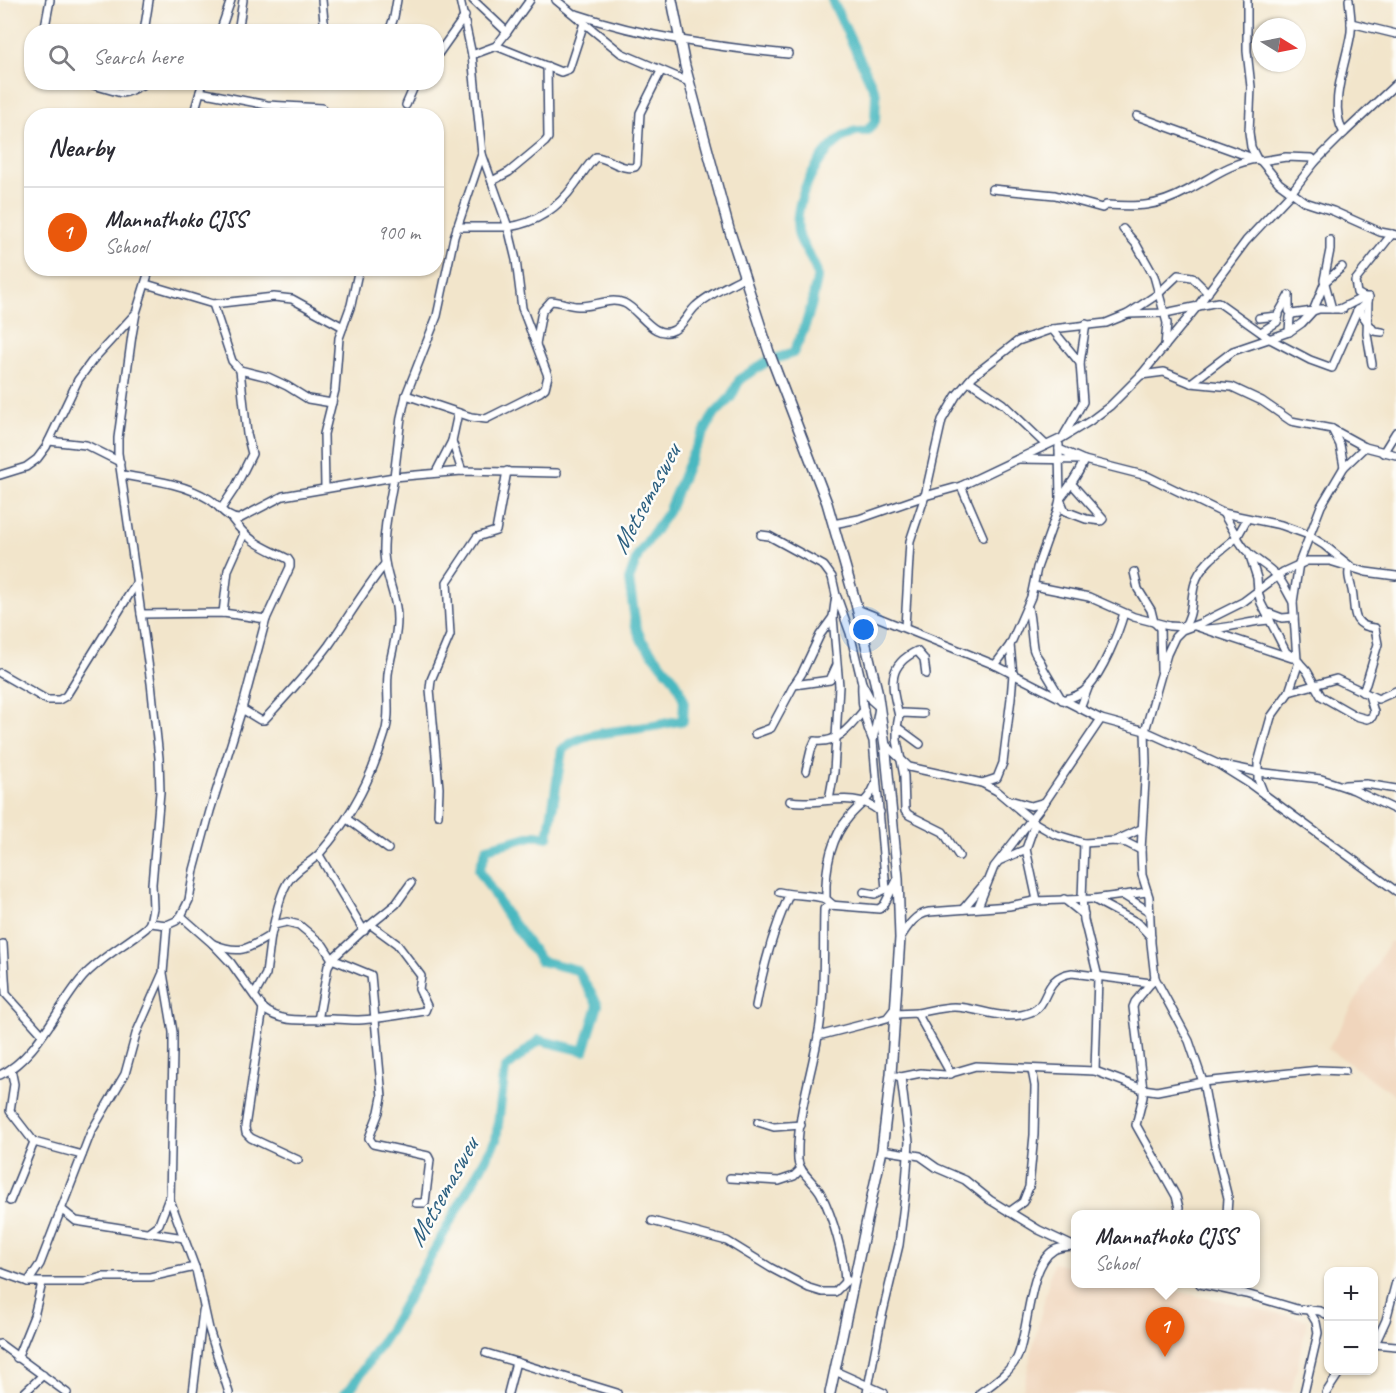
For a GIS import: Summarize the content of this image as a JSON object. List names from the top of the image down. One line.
{"water":["Metsemasweu"],"north":"right","page":{"search":"Search here","heading":"Nearby","list":[{"mark":"1","name":"Mannathoko CJSS","note":"School","value":"900 m"}],"popup":["Mannathoko CJSS","School"],"map_buttons":["+","−"],"pins":"1"}}
